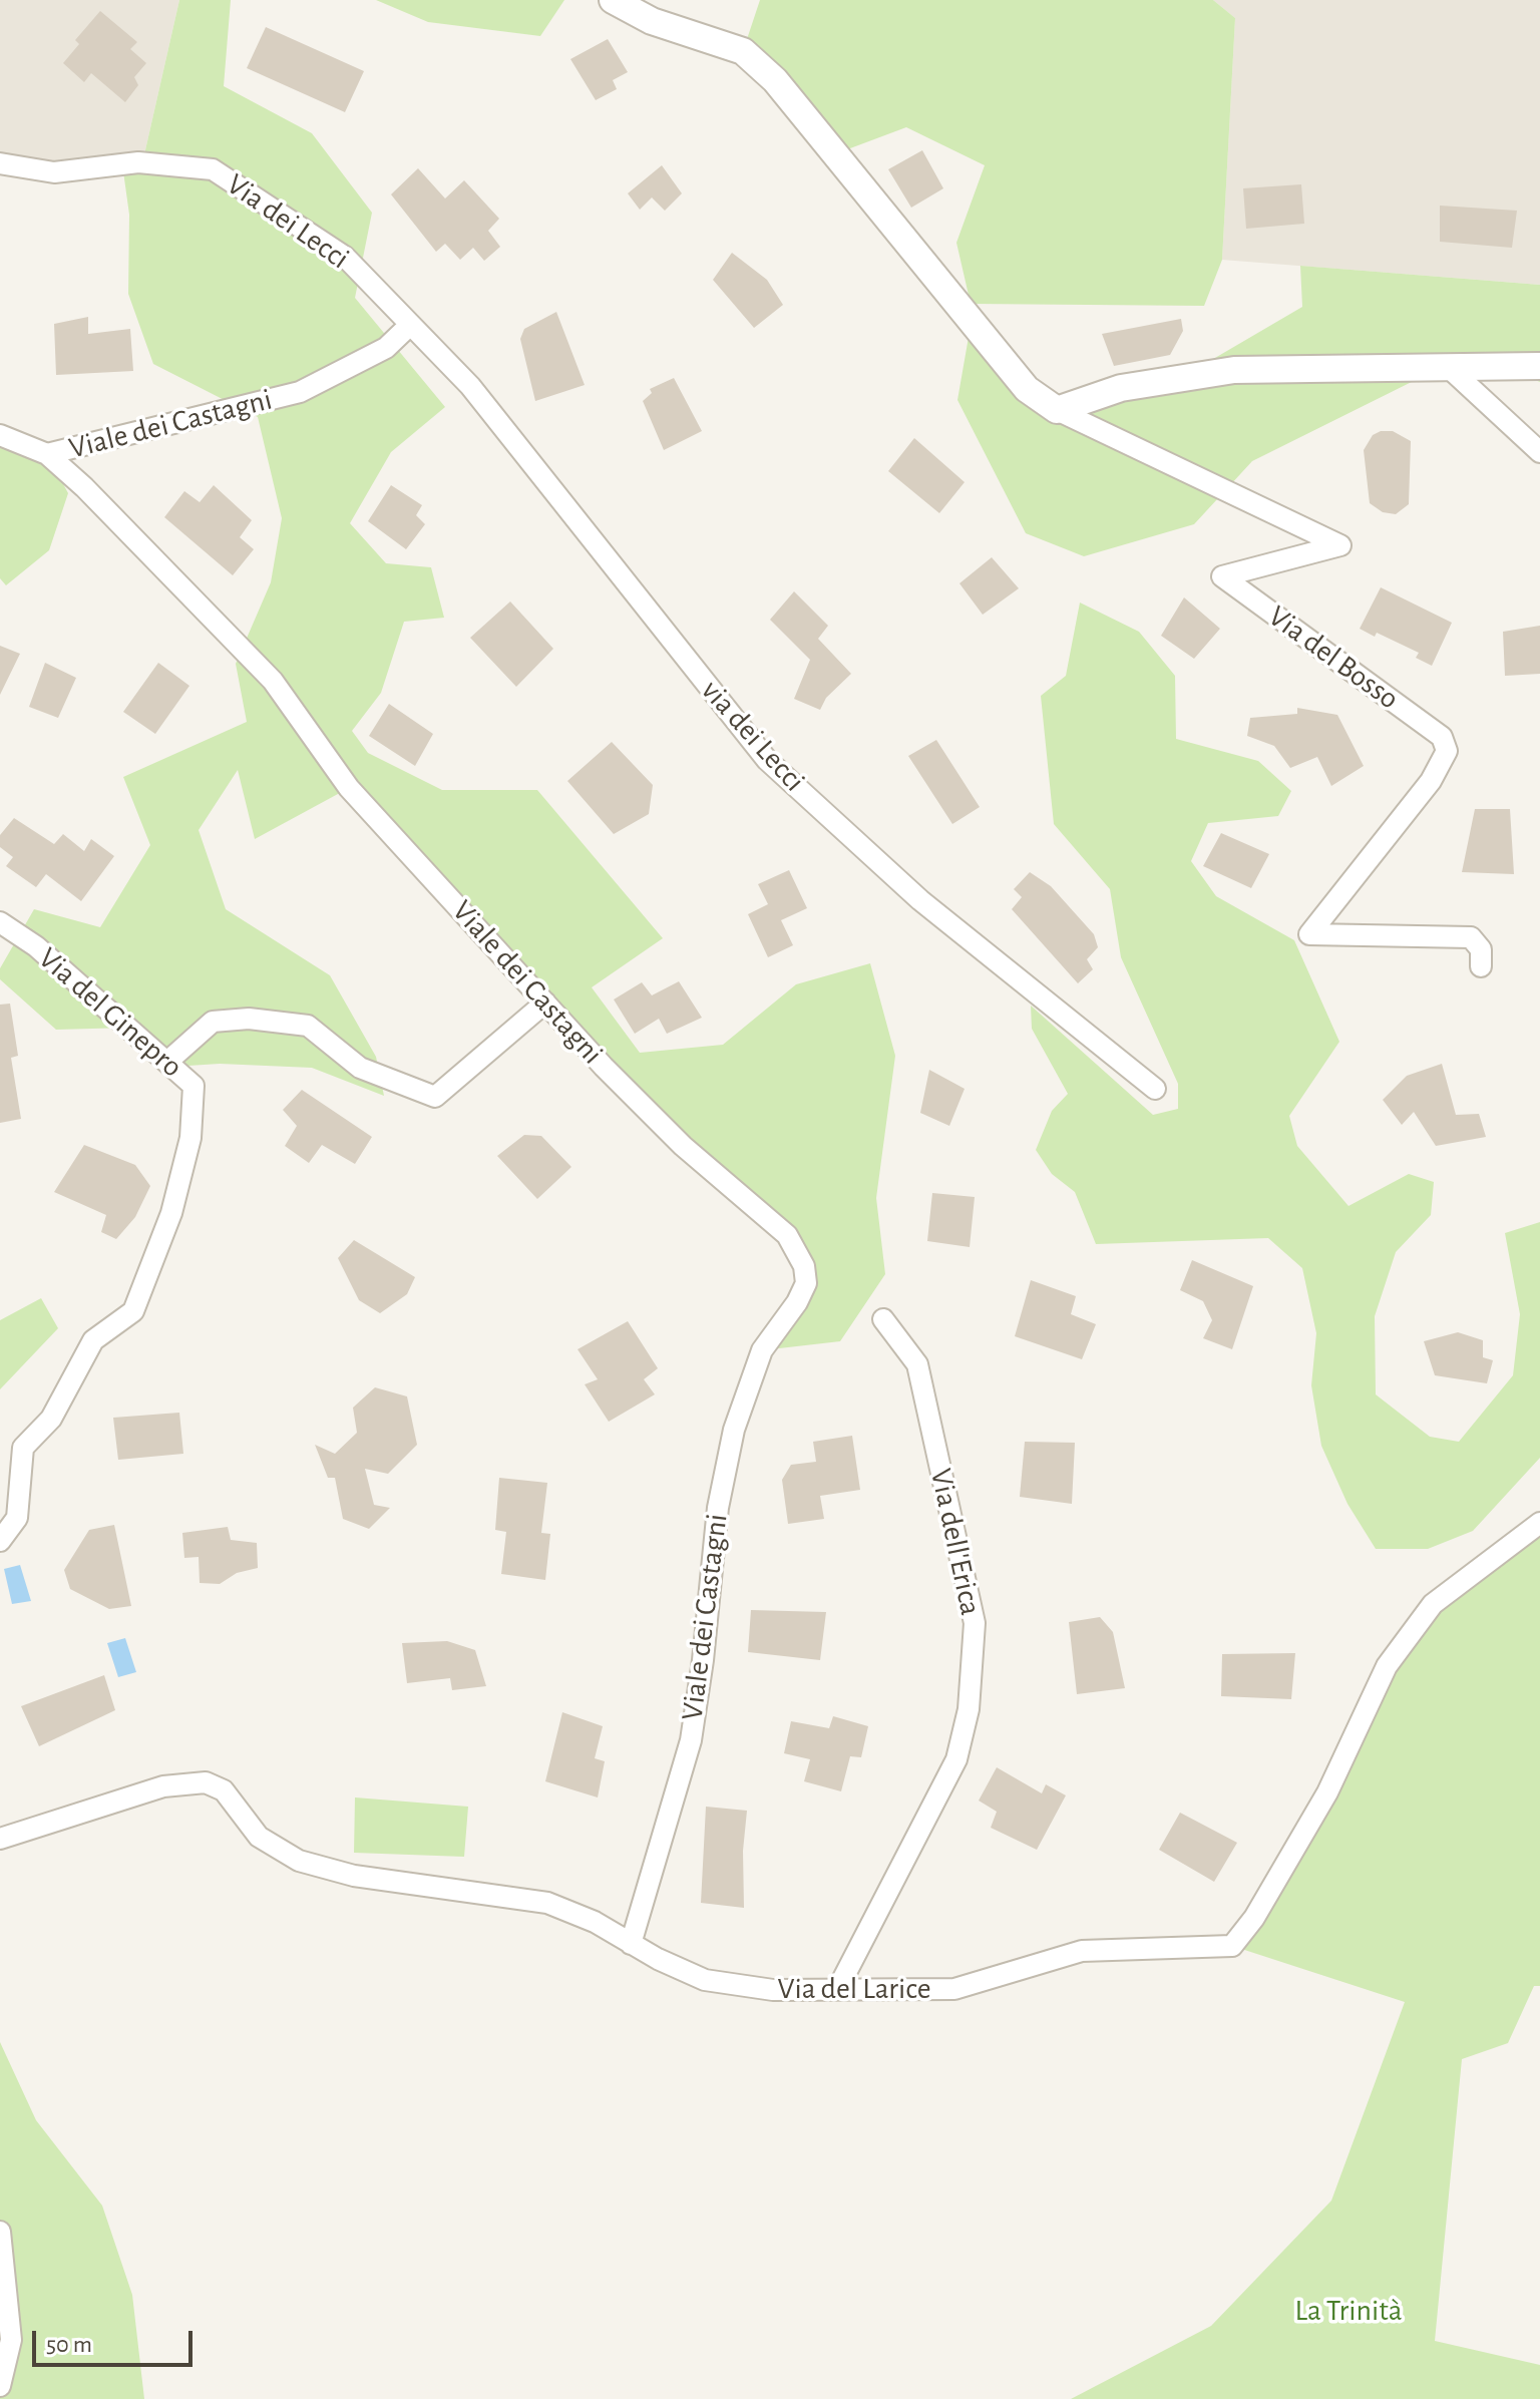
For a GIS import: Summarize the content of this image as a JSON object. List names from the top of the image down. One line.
{"streets":{"street":["Via dei Lecci","Viale dei Castagni","Via del Bosso","via dei Lecci","Via del Ginepro","Via dell'Erica","Via del Larice"]},"crossings":[["Via dei Lecci","Viale dei Castagni"],["Via dei Lecci","via dei Lecci"],["Viale dei Castagni","via dei Lecci"],["Viale dei Castagni","Via del Larice"],["Via dell'Erica","Via del Larice"]],"parks":["La Trinità"],"scale_bar":"50 m"}
